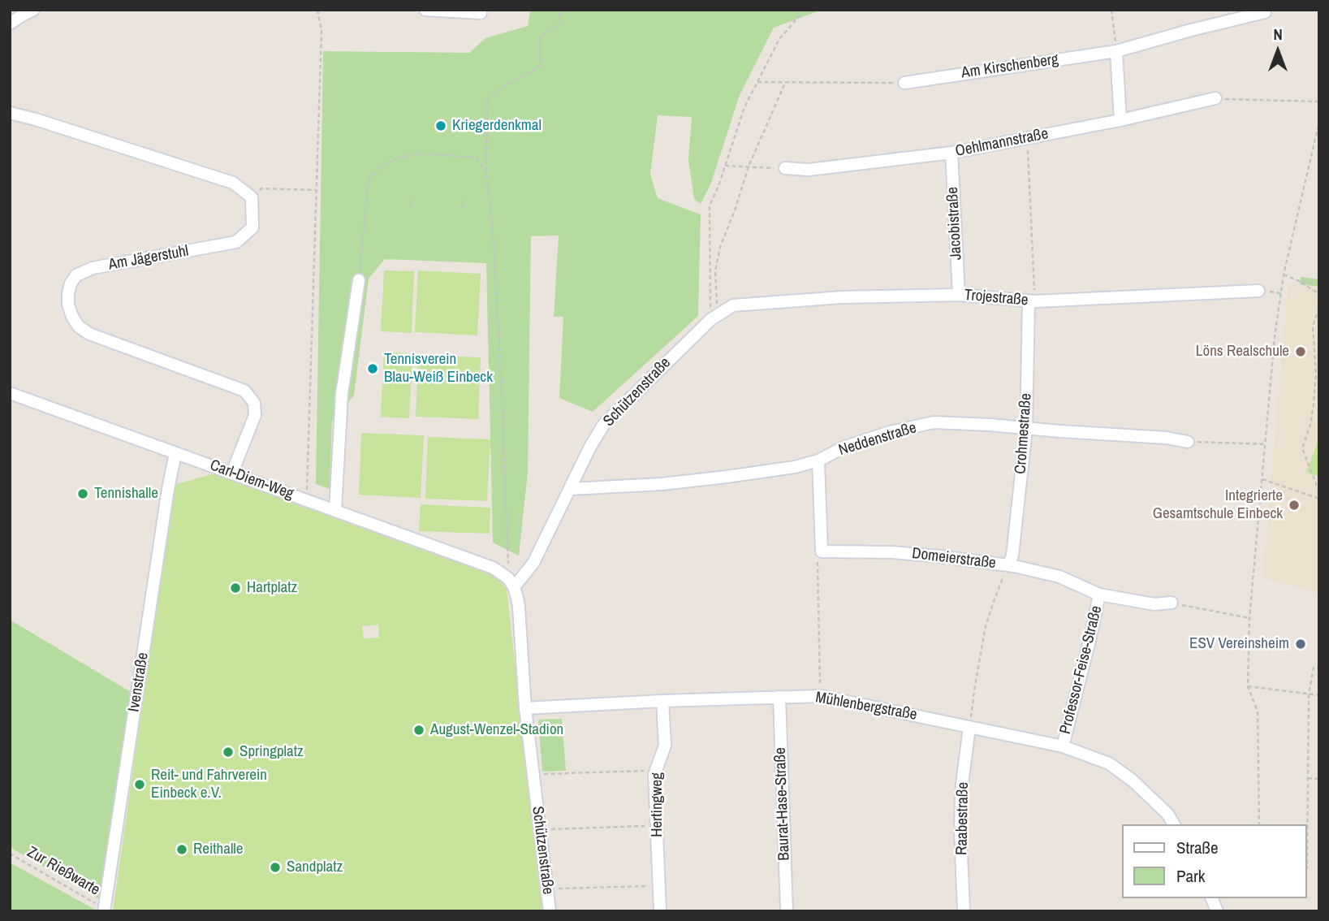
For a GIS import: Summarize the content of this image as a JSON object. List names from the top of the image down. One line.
{"streets":{"street":["Am Kirschenberg","Oehlmannstraße","Jacobistraße","Am Jägerstuhl","Trojestraße","Schützenstraße","Crohmestraße","Neddenstraße","Carl-Diem-Weg","Domeierstraße","Professor-Feise-Straße","Ivenstraße","Mühlenbergstraße","Baurat-Hase-Straße","Hertingweg","Raabestraße"],"path":["Zur Rießwarte"]},"crossings":[["Oehlmannstraße","Jacobistraße"],["Jacobistraße","Trojestraße"],["Am Jägerstuhl","Carl-Diem-Weg"],["Trojestraße","Schützenstraße"],["Trojestraße","Crohmestraße"],["Schützenstraße","Neddenstraße"],["Schützenstraße","Carl-Diem-Weg"],["Schützenstraße","Mühlenbergstraße"],["Crohmestraße","Neddenstraße"],["Crohmestraße","Domeierstraße"],["Carl-Diem-Weg","Ivenstraße"],["Domeierstraße","Professor-Feise-Straße"],["Professor-Feise-Straße","Mühlenbergstraße"],["Ivenstraße","Zur Rießwarte"],["Mühlenbergstraße","Baurat-Hase-Straße"],["Mühlenbergstraße","Hertingweg"],["Mühlenbergstraße","Raabestraße"]],"places":["Kriegerdenkmal","Löns Realschule","Tennisverein Blau-Weiß Einbeck","Tennishalle","Integrierte Gesamtschule Einbeck","Hartplatz","ESV Vereinsheim","August-Wenzel-Stadion","Springplatz","Reit- und Fahrverein Einbeck e.V.","Reithalle","Sandplatz"],"legend":["Straße","Park"],"north":"top"}
